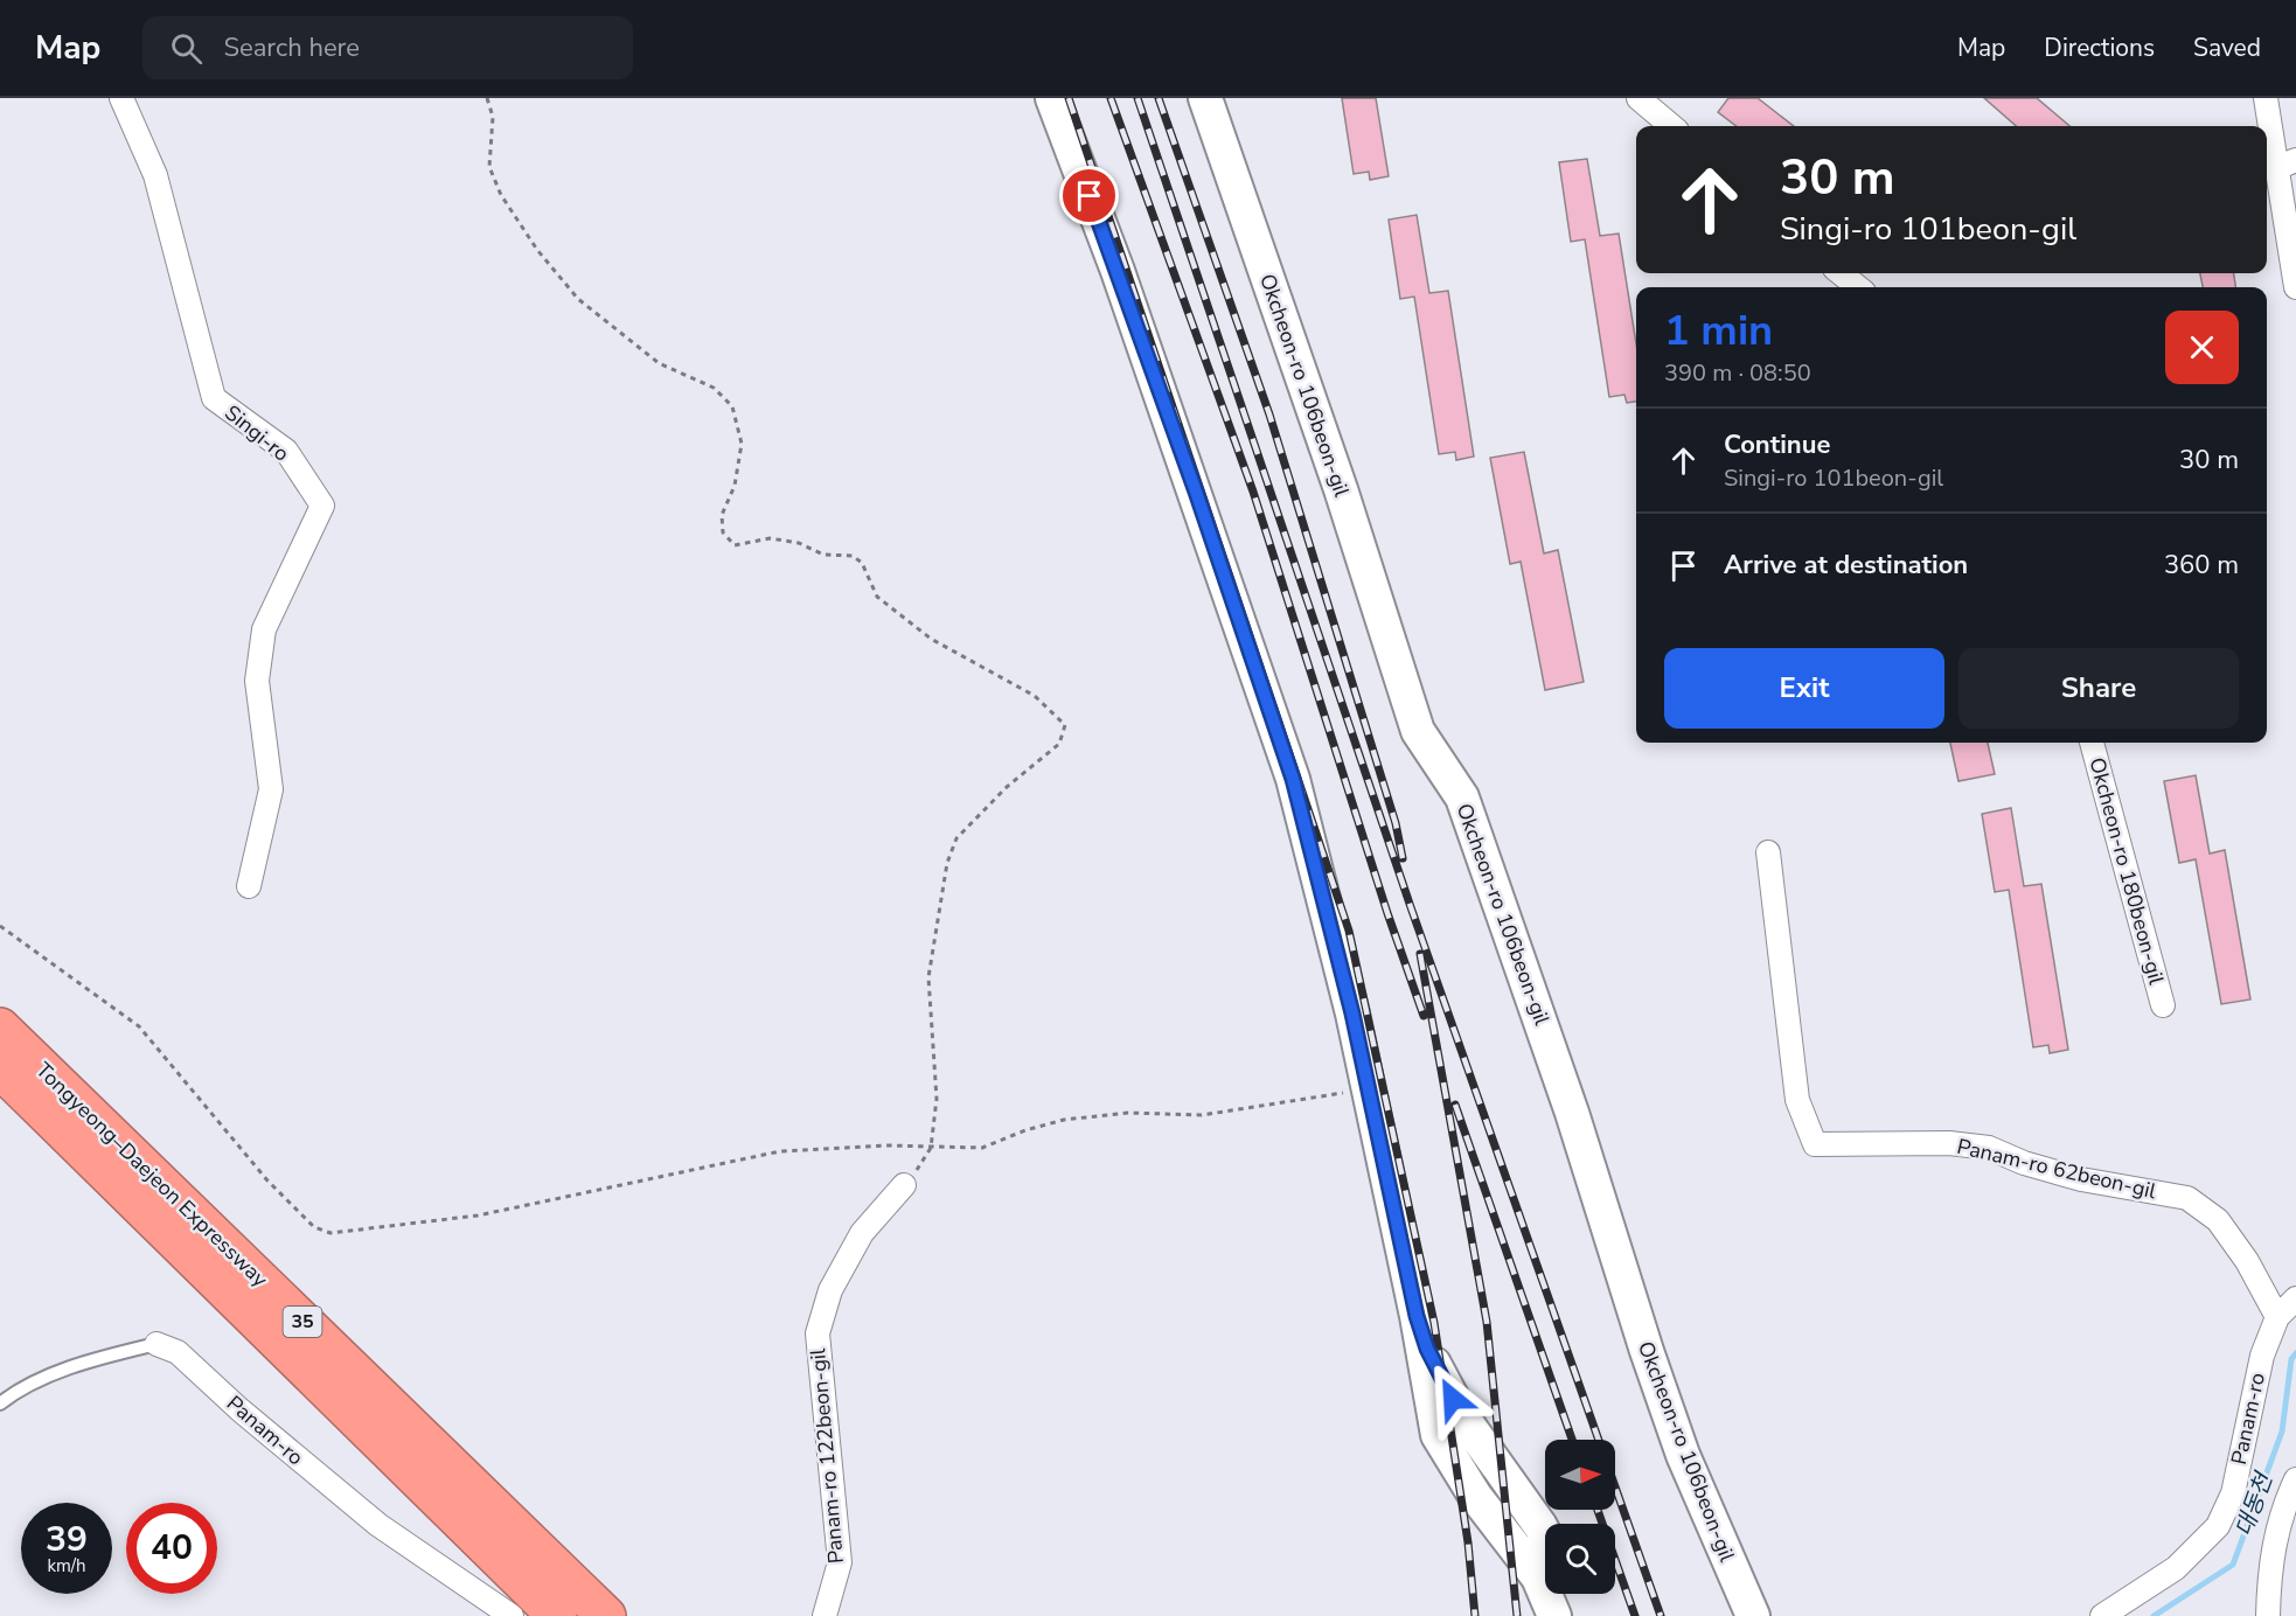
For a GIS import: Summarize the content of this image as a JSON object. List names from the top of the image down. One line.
{"streets":{"highway":["Tongyeong–Daejeon Expressway","35"],"street":["Okcheon-ro 106beon-gil","Singi-ro","Okcheon-ro 180beon-gil","Panam-ro 62beon-gil","Panam-ro","Panam-ro 122beon-gil"]},"crossings":[["Panam-ro 62beon-gil","Panam-ro"]],"water":["대동천"],"north":"right","page":{"header":"Map","search":"Search here","nav":["Map","Directions","Saved"],"turn":["30 m","Singi-ro 101beon-gil"],"heading":["1 min","390 m · 08:50"],"list":[{"name":"Continue","note":"Singi-ro 101beon-gil","value":"30 m"},{"name":"Arrive at destination","value":"360 m"}],"buttons":["Exit","Share"],"speed":"39 km/h","limit":"40"}}
